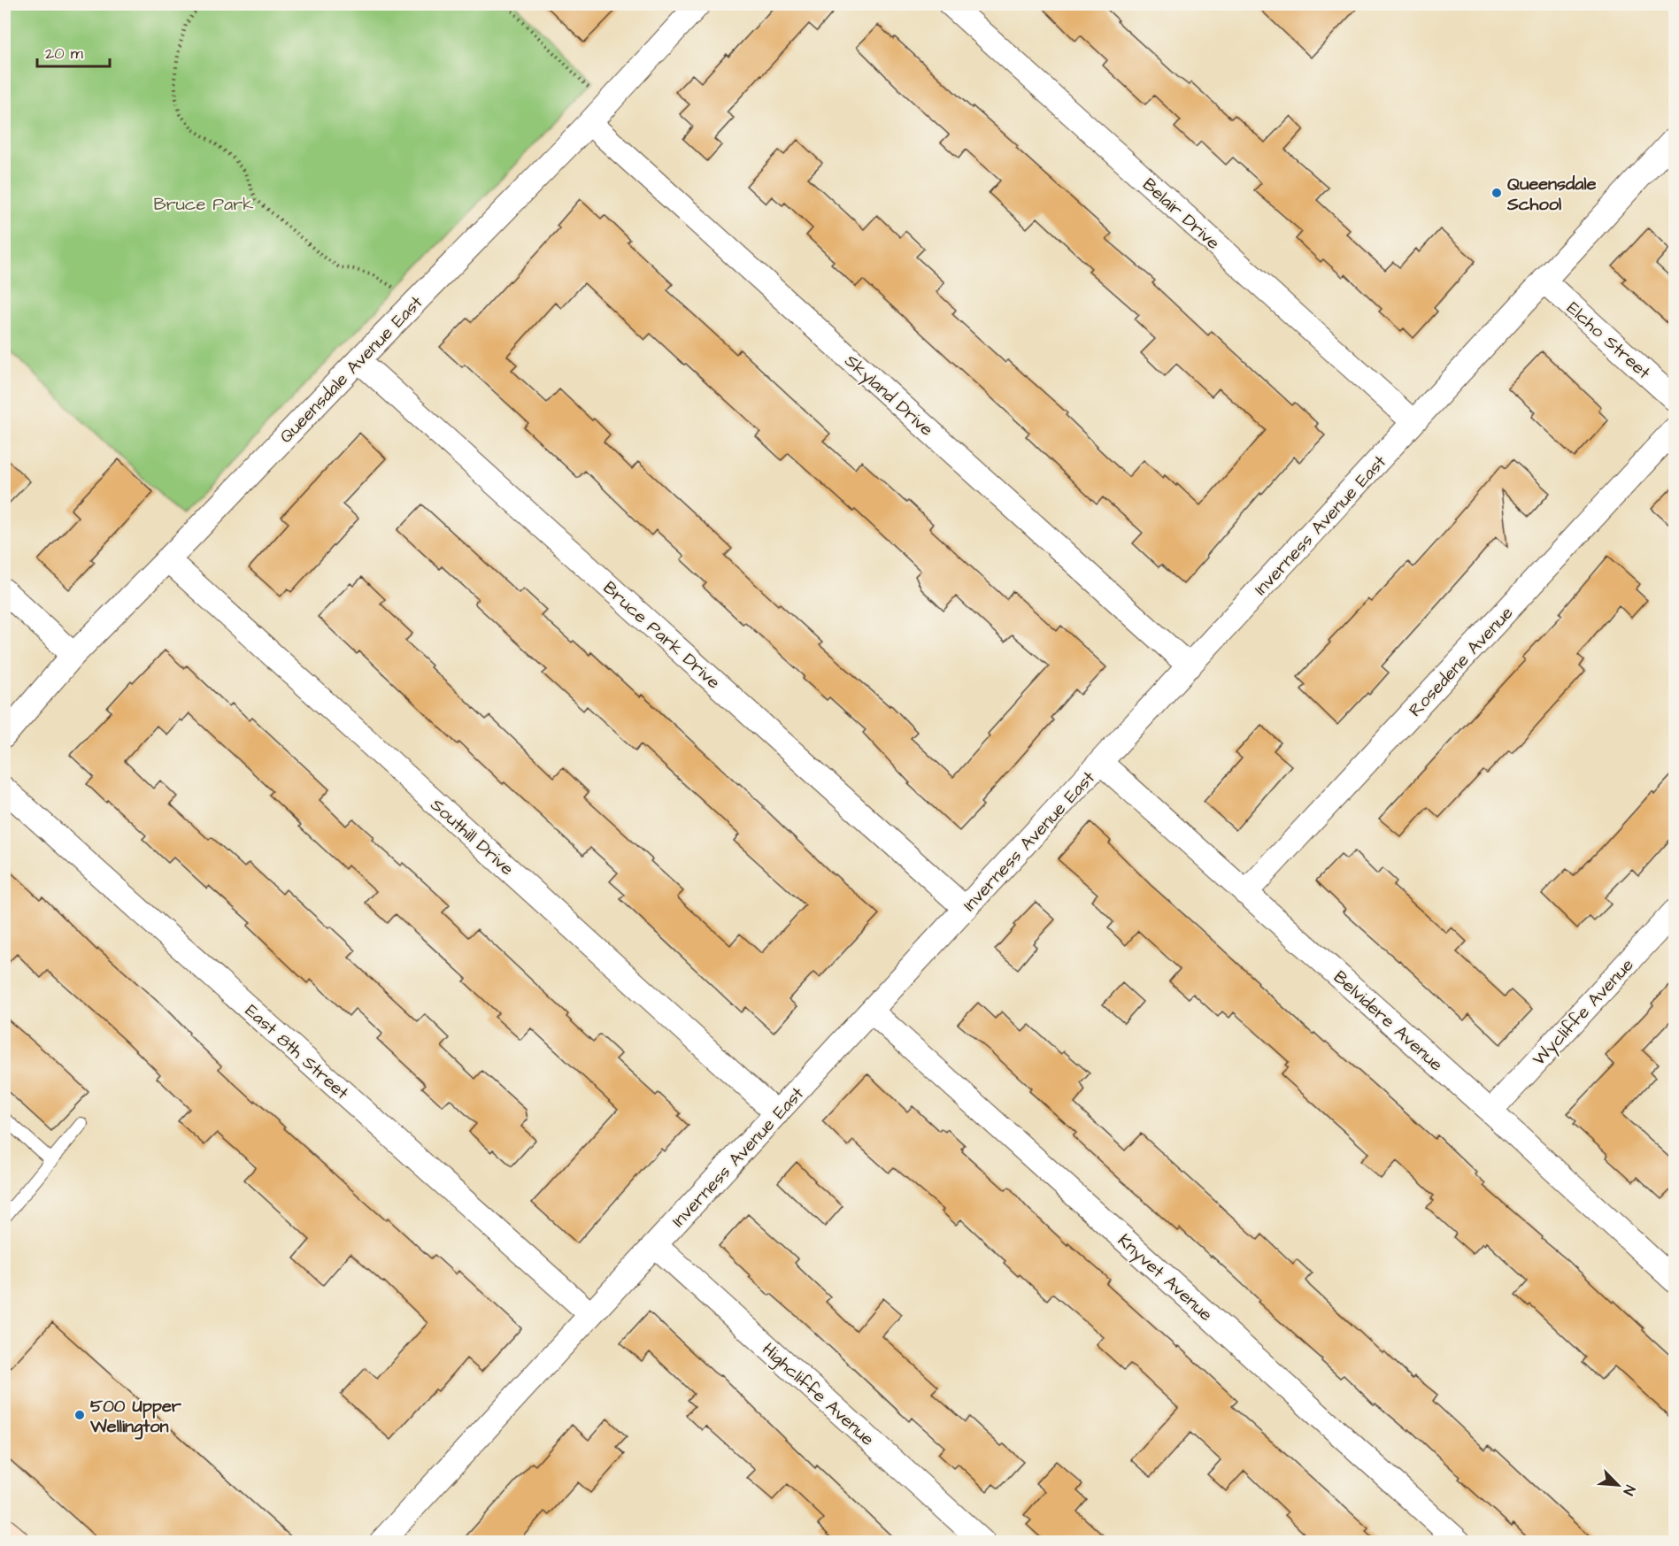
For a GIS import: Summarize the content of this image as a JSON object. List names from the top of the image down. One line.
{"streets":{"street":["Belair Drive","Elcho Street","Queensdale Avenue East","Skyland Drive","Inverness Avenue East","Bruce Park Drive","Rosedene Avenue","Southill Drive","Wycliffe Avenue","Belvidere Avenue","East 8th Street","Knyvet Avenue","Highcliffe Avenue"]},"crossings":[["Belair Drive","Inverness Avenue East"],["Elcho Street","Inverness Avenue East"],["Queensdale Avenue East","Skyland Drive"],["Queensdale Avenue East","Bruce Park Drive"],["Queensdale Avenue East","Southill Drive"],["Skyland Drive","Inverness Avenue East"],["Inverness Avenue East","Bruce Park Drive"],["Inverness Avenue East","Southill Drive"],["Inverness Avenue East","Belvidere Avenue"],["Inverness Avenue East","East 8th Street"],["Inverness Avenue East","Knyvet Avenue"],["Inverness Avenue East","Highcliffe Avenue"],["Rosedene Avenue","Belvidere Avenue"],["Wycliffe Avenue","Belvidere Avenue"]],"parks":["Bruce Park"],"places":["Queensdale School","500 Upper Wellington"],"scale_bar":"20 m","north":"bottom right"}
